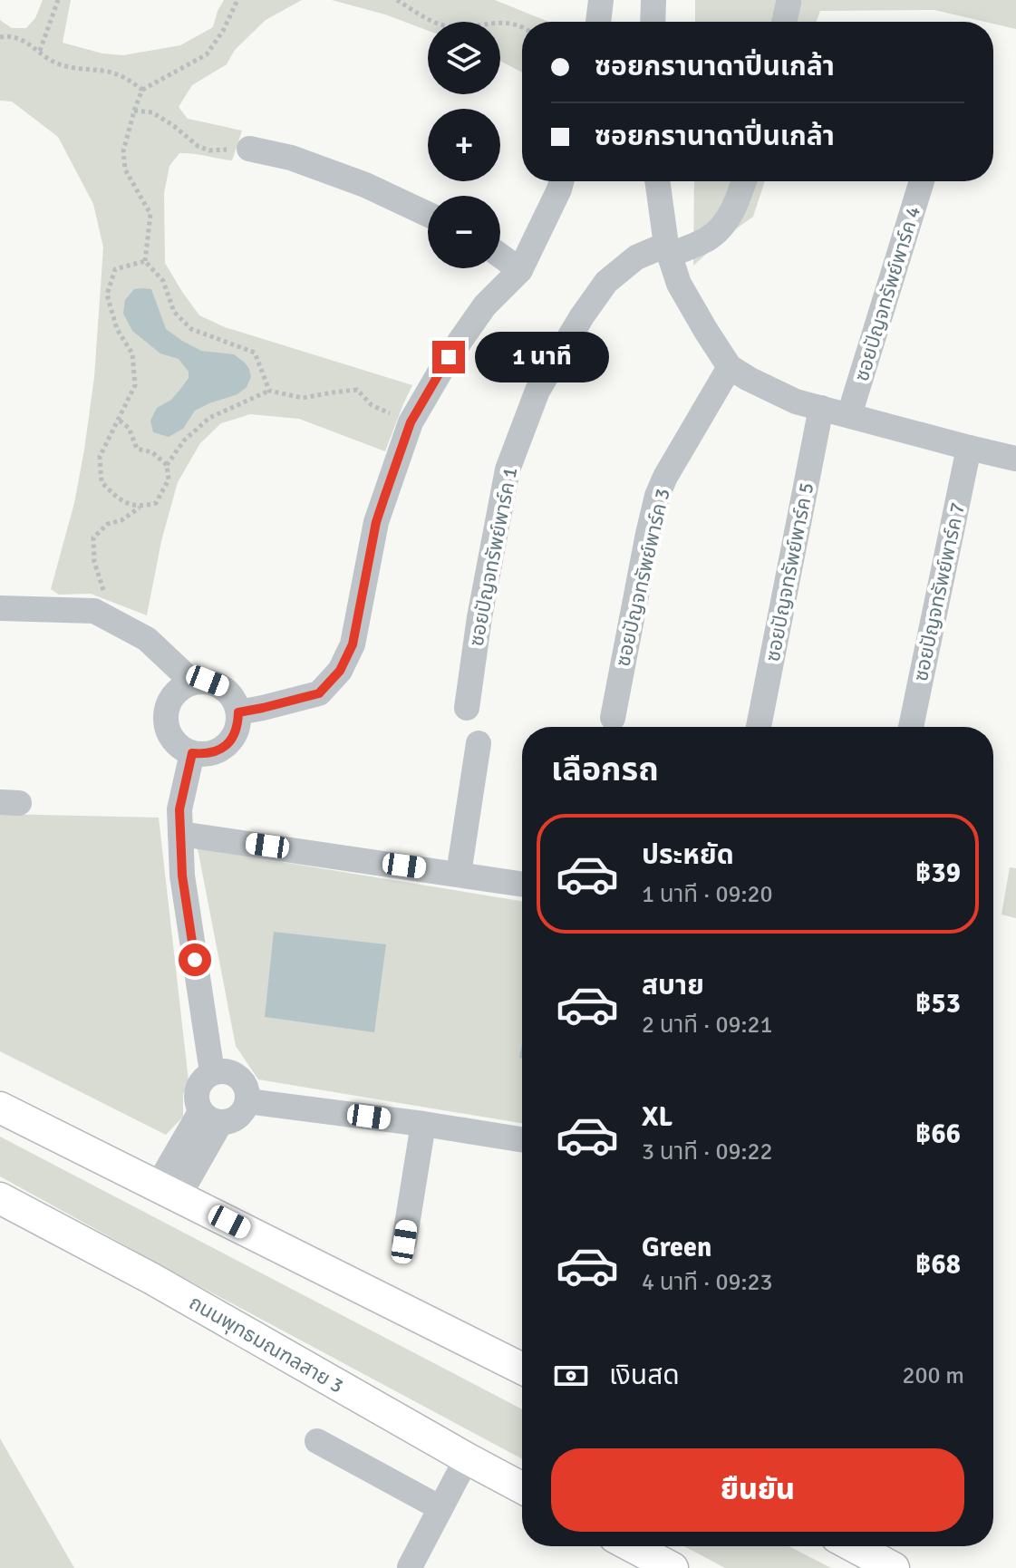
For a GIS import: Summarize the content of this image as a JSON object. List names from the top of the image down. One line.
{"streets":{"main road":["ถนนพุทธมณฑลสาย 3"],"street":["ซอยปัญจทรัพย์พาร์ค 4","ซอยปัญจทรัพย์พาร์ค 1","ซอยปัญจทรัพย์พาร์ค 5","ซอยปัญจทรัพย์พาร์ค 3","ซอยปัญจทรัพย์พาร์ค 7"]},"page":{"map_buttons":["+","−"],"banner":["ซอยกรานาดาปิ่นเกล้า","ซอยกรานาดาปิ่นเกล้า"],"bubble":"1 นาที","heading":"เลือกรถ","list":[{"name":"ประหยัด","note":"1 นาที · 09:20","value":"฿39"},{"name":"สบาย","note":"2 นาที · 09:21","value":"฿53"},{"name":"XL","note":"3 นาที · 09:22","value":"฿66"},{"name":"Green","note":"4 นาที · 09:23","value":"฿68"}],"pay":["เงินสด","200 m"],"buttons":"ยืนยัน"}}
